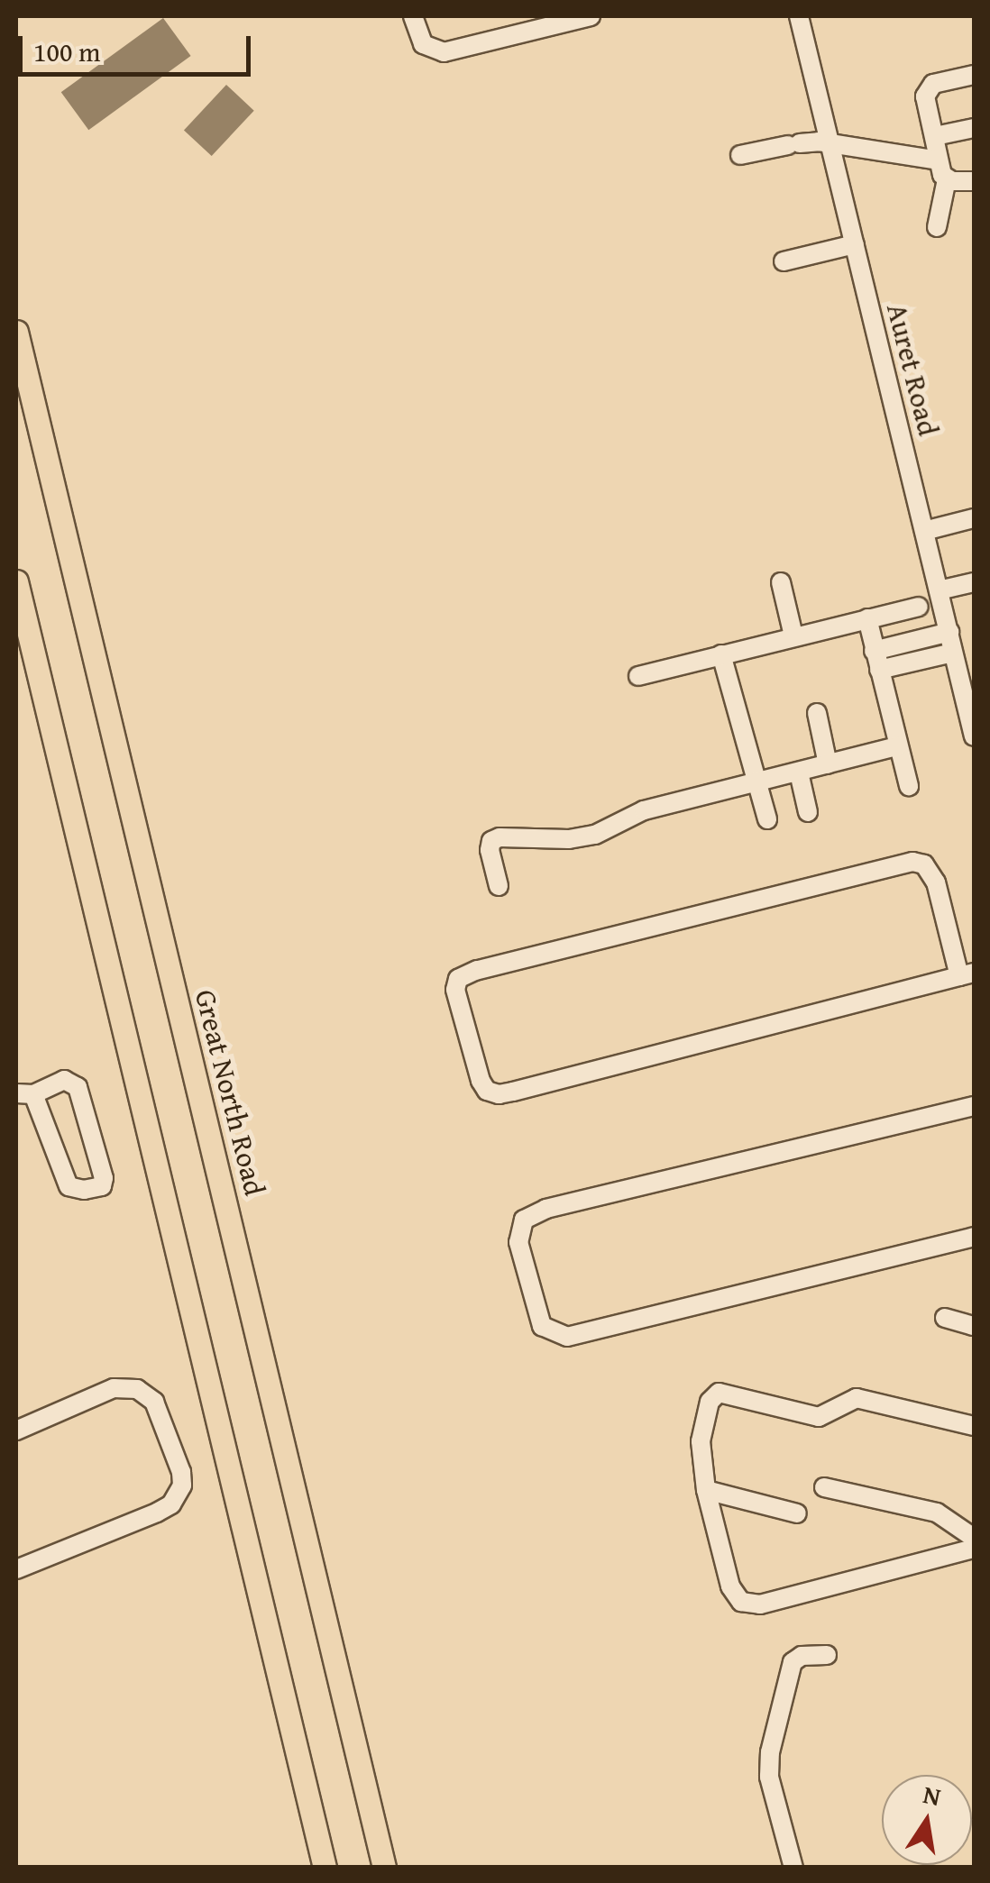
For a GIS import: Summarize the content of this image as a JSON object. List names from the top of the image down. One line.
{"streets":{"main road":["Great North Road"],"street":["Auret Road"]},"scale_bar":"100 m","north":"top"}
